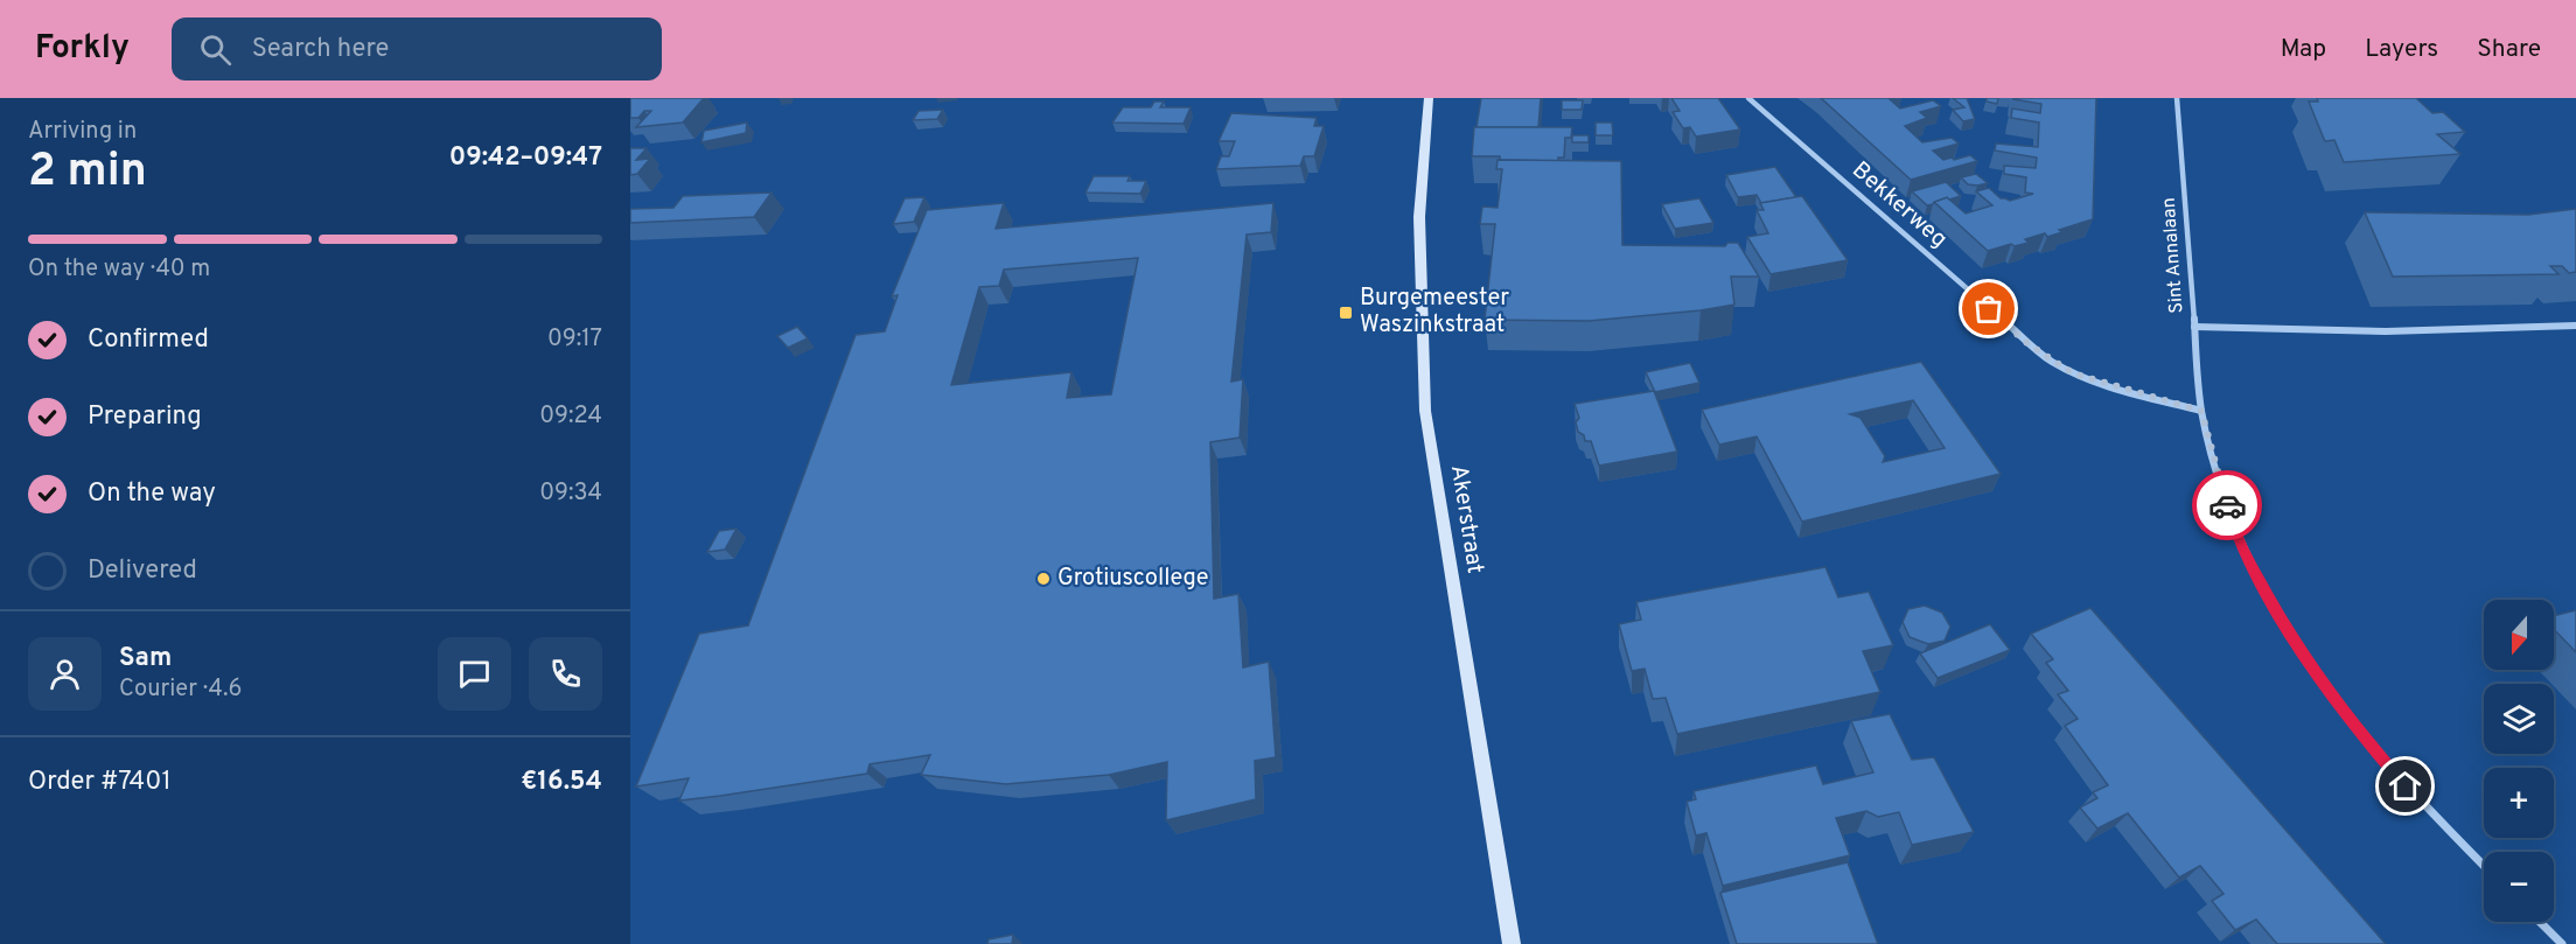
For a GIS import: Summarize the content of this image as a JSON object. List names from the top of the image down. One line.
{"streets":{"street":["Bekkerweg","Sint Annalaan","Akerstraat"]},"crossings":[["Bekkerweg","Sint Annalaan"]],"places":{"transit":["Burgemeester Waszinkstraat"],"other":["Grotiuscollege"]},"north":"bottom","page":{"header":"Forkly","search":"Search here","nav":["Map","Layers","Share"],"heading":["2 min","Arriving in","09:42–09:47"],"panel":["Sam","Courier · 4.6","Order #7401","€16.54"],"bar":"On the way · 40 m","list":[["Confirmed","09:17"],["Preparing","09:24"],["On the way","09:34"],"Delivered"],"map_buttons":["+","−"]}}
